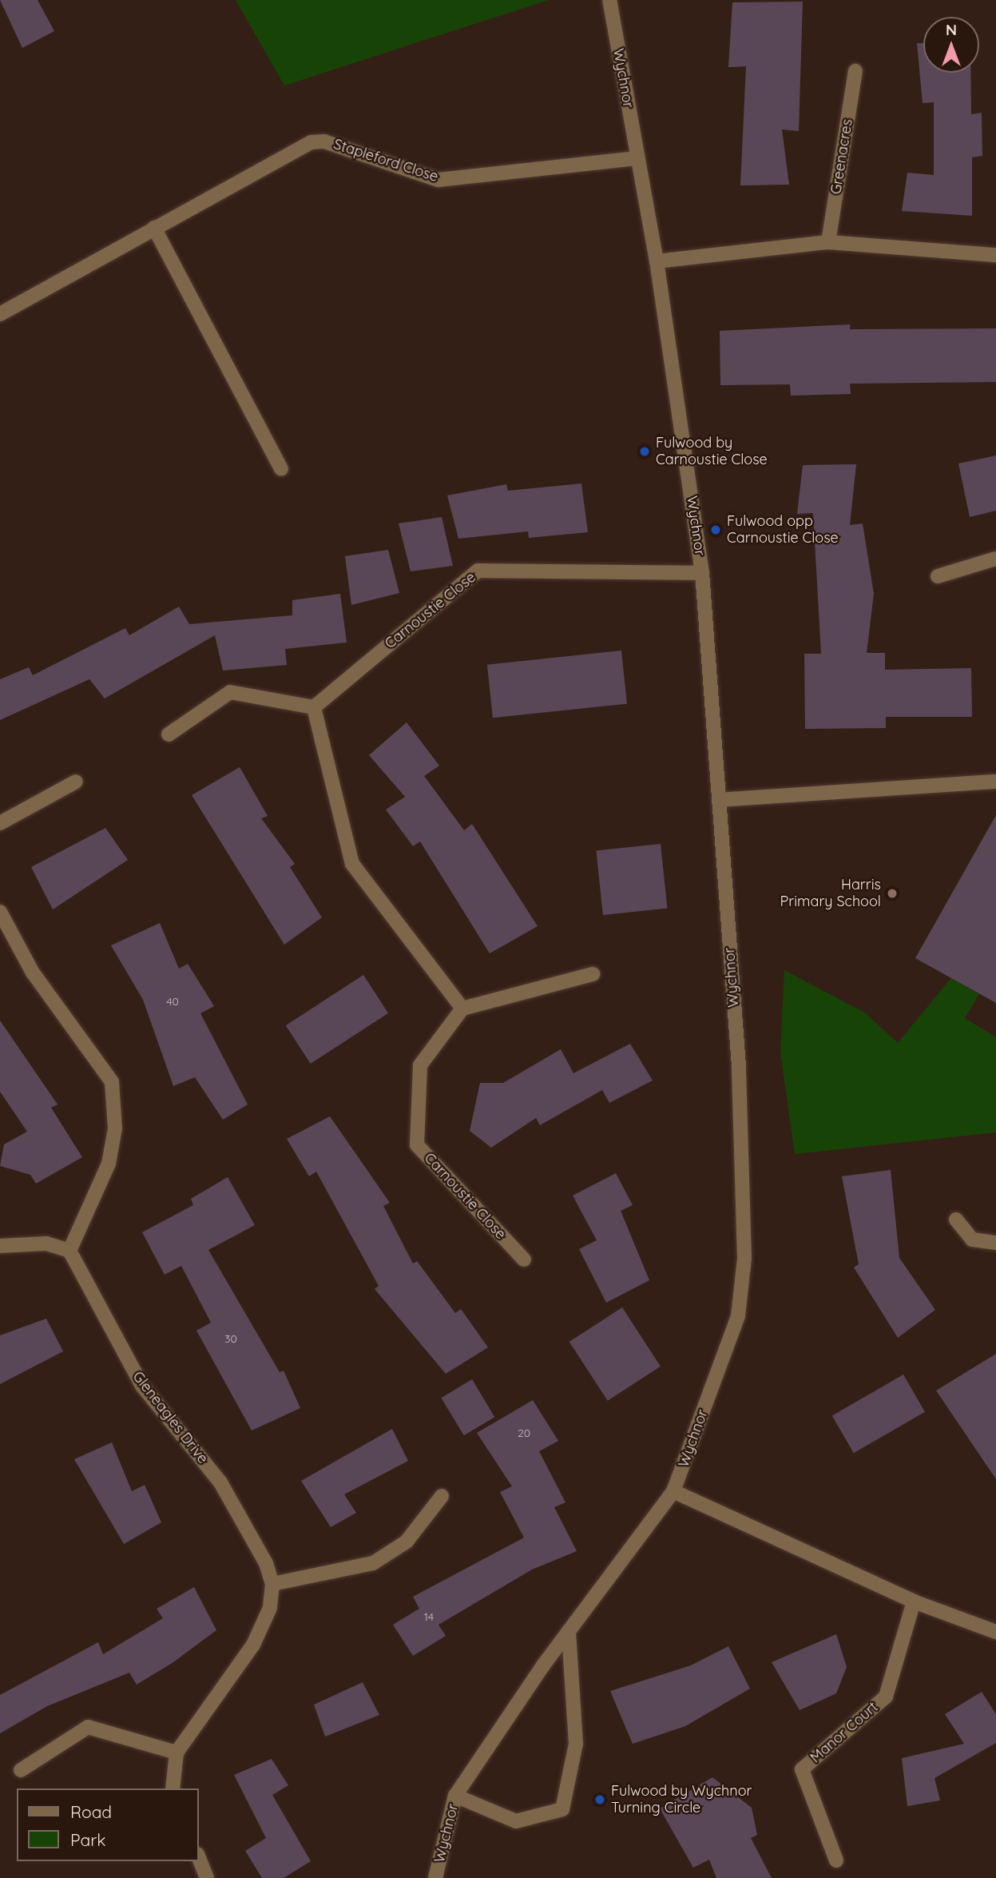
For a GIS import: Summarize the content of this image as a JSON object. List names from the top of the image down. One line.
{"streets":{"street":["Wychnor","Greenacres","Stapleford Close","Carnoustie Close","Gleneagles Drive","Manor Court"]},"crossings":[["Wychnor","Stapleford Close"],["Wychnor","Carnoustie Close"]],"places":["Fulwood by Carnoustie Close","Fulwood opp Carnoustie Close","Harris Primary School","Fulwood by Wychnor Turning Circle"],"house_numbers":["40","30","20","14"],"legend":["Road","Park"],"north":"top"}
